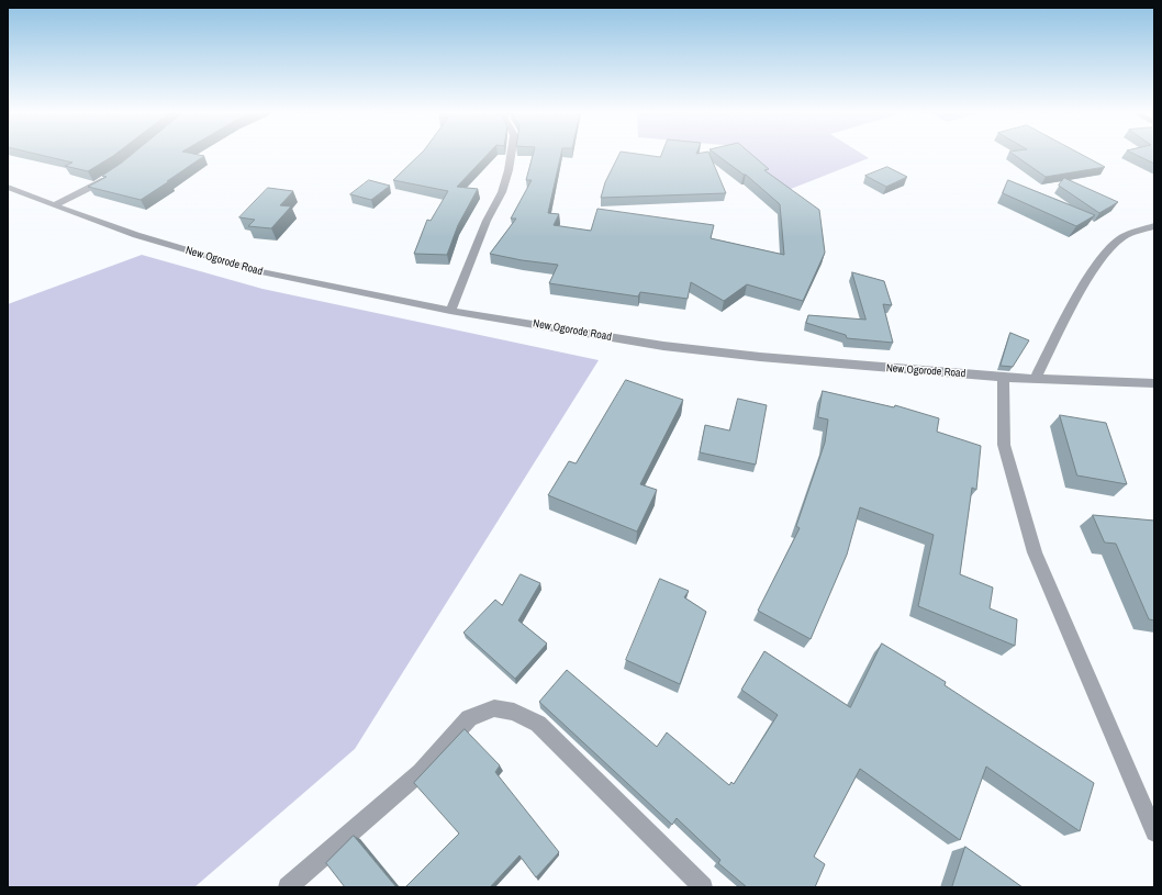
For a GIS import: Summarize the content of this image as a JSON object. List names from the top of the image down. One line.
{"streets":{"street":["New Ogorode Road"]}}
